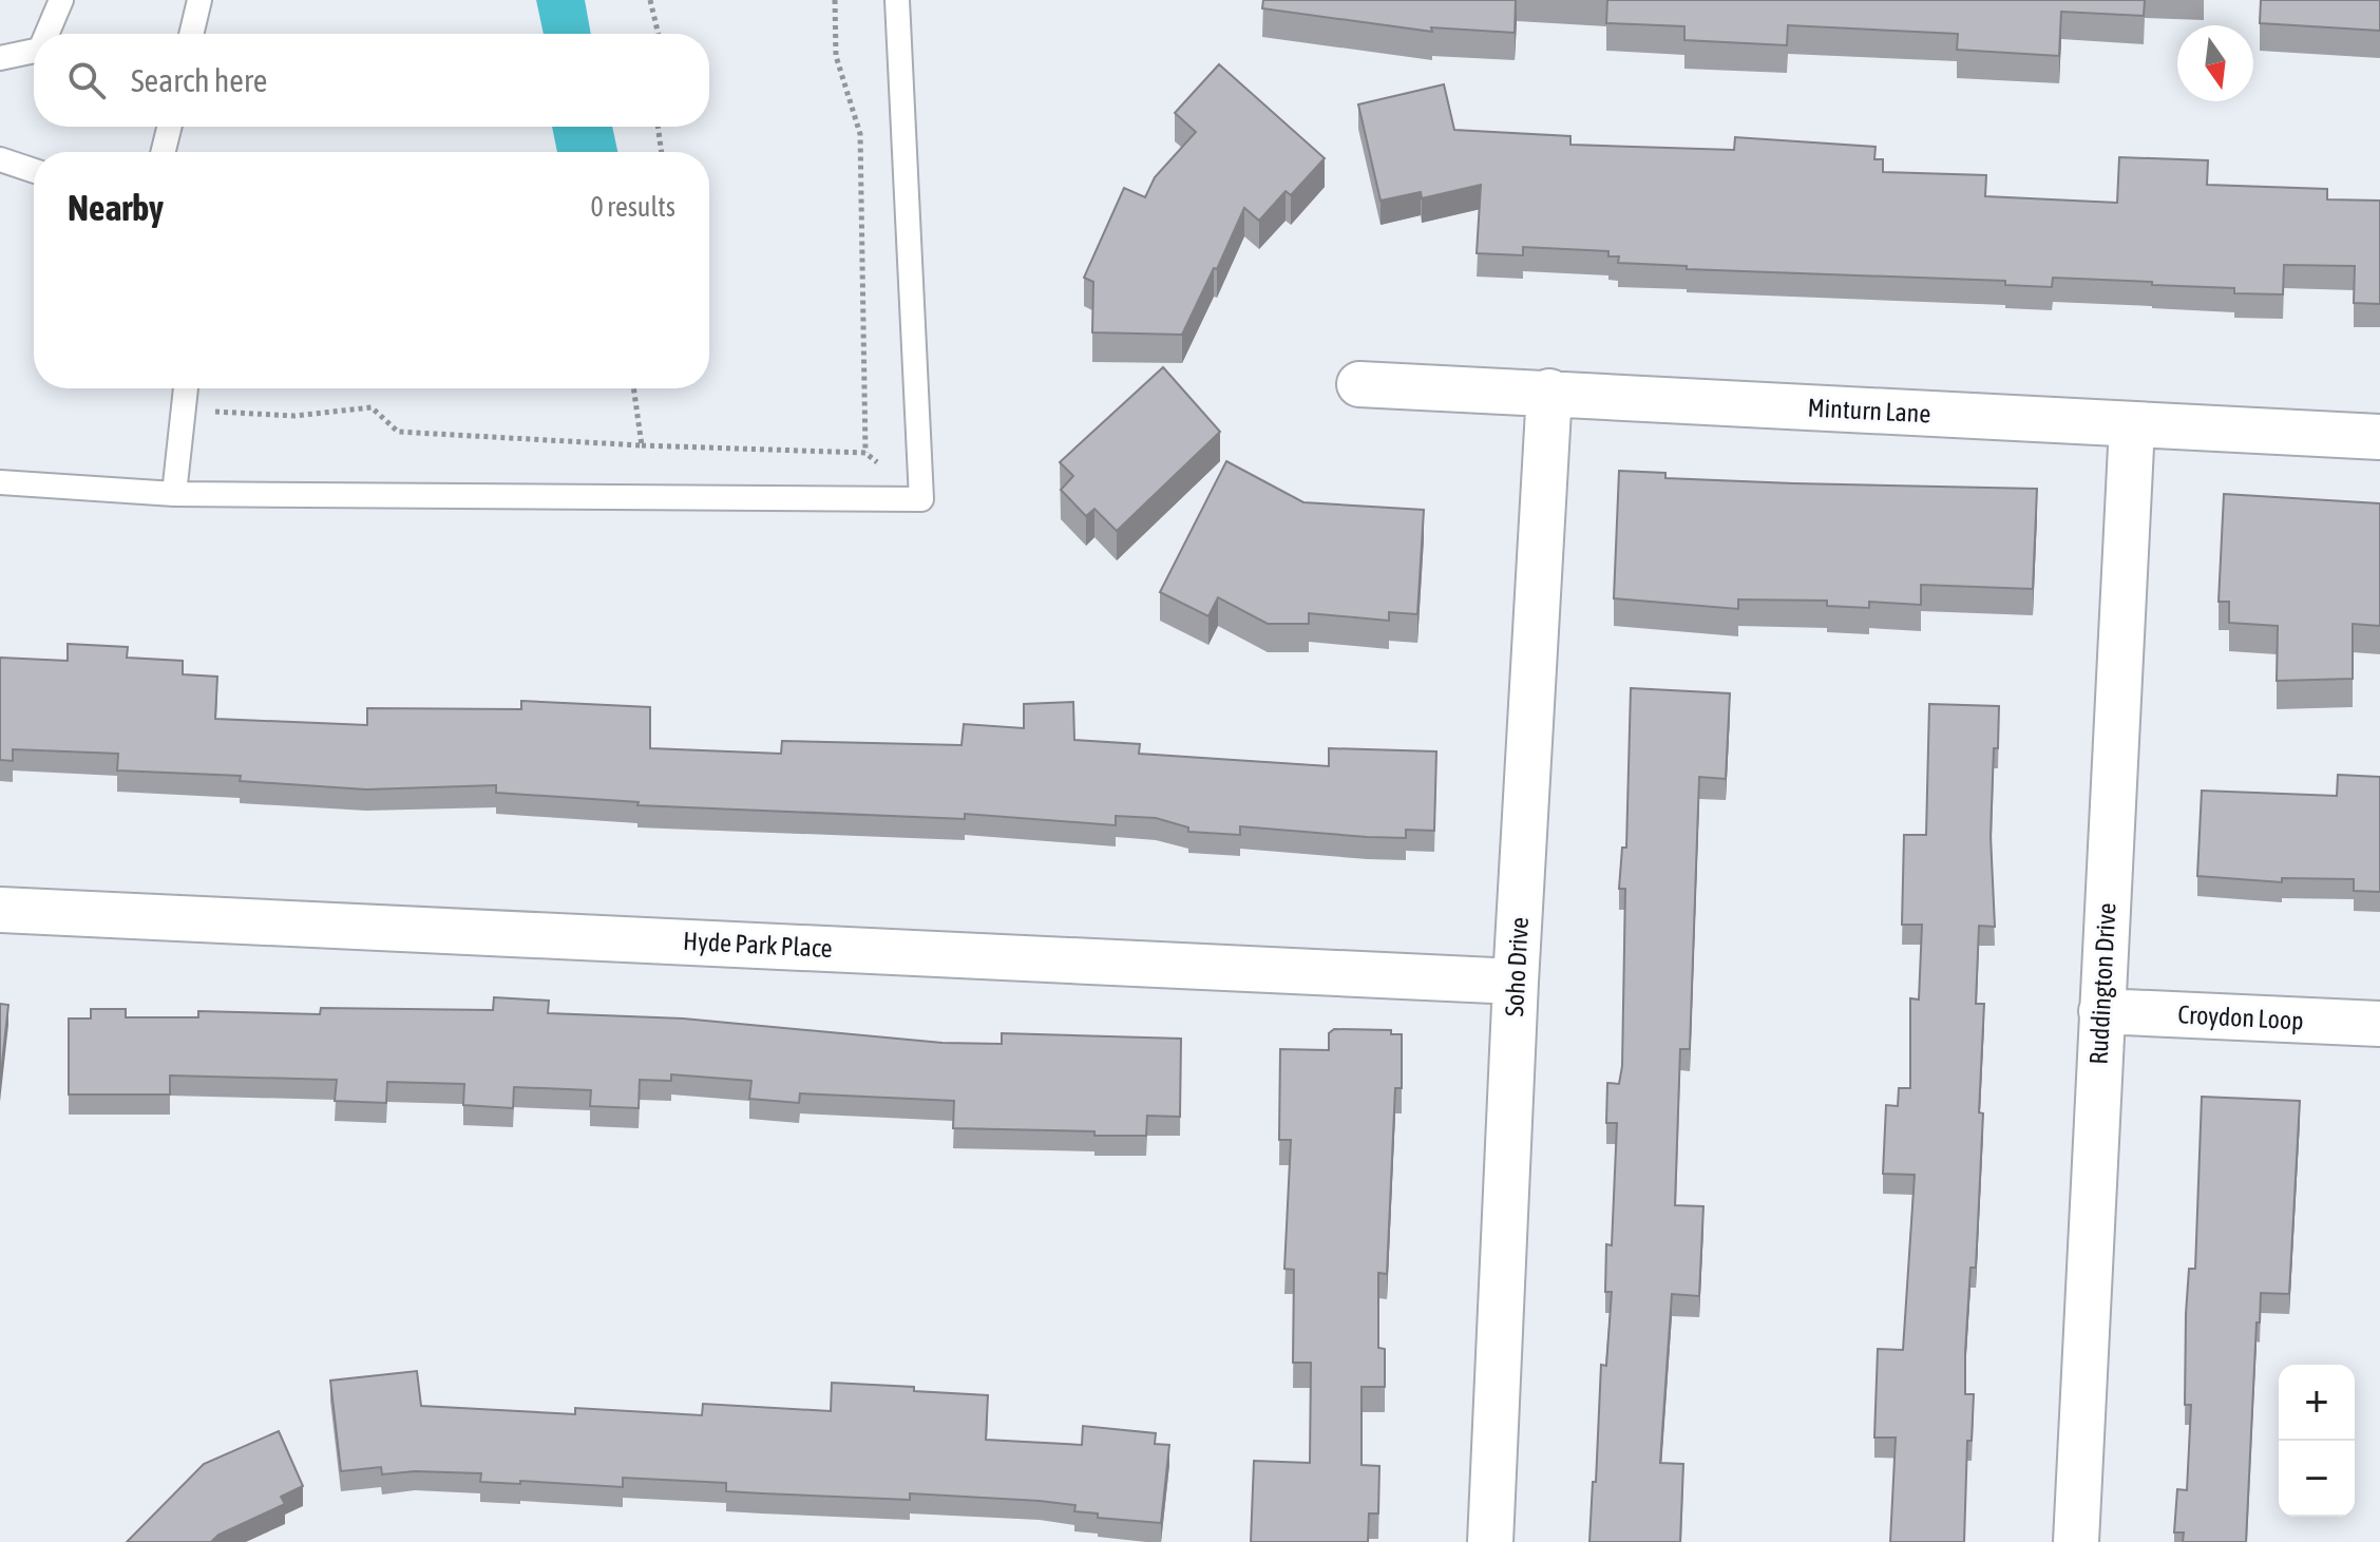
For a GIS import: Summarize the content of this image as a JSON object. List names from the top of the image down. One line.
{"streets":{"street":["Minturn Lane","Hyde Park Place","Soho Drive","Ruddington Drive","Croydon Loop"]},"crossings":[["Minturn Lane","Soho Drive"],["Minturn Lane","Ruddington Drive"],["Hyde Park Place","Soho Drive"],["Ruddington Drive","Croydon Loop"]],"north":"bottom","page":{"search":"Search here","heading":["Nearby","0 results"],"map_buttons":["+","−"]}}
